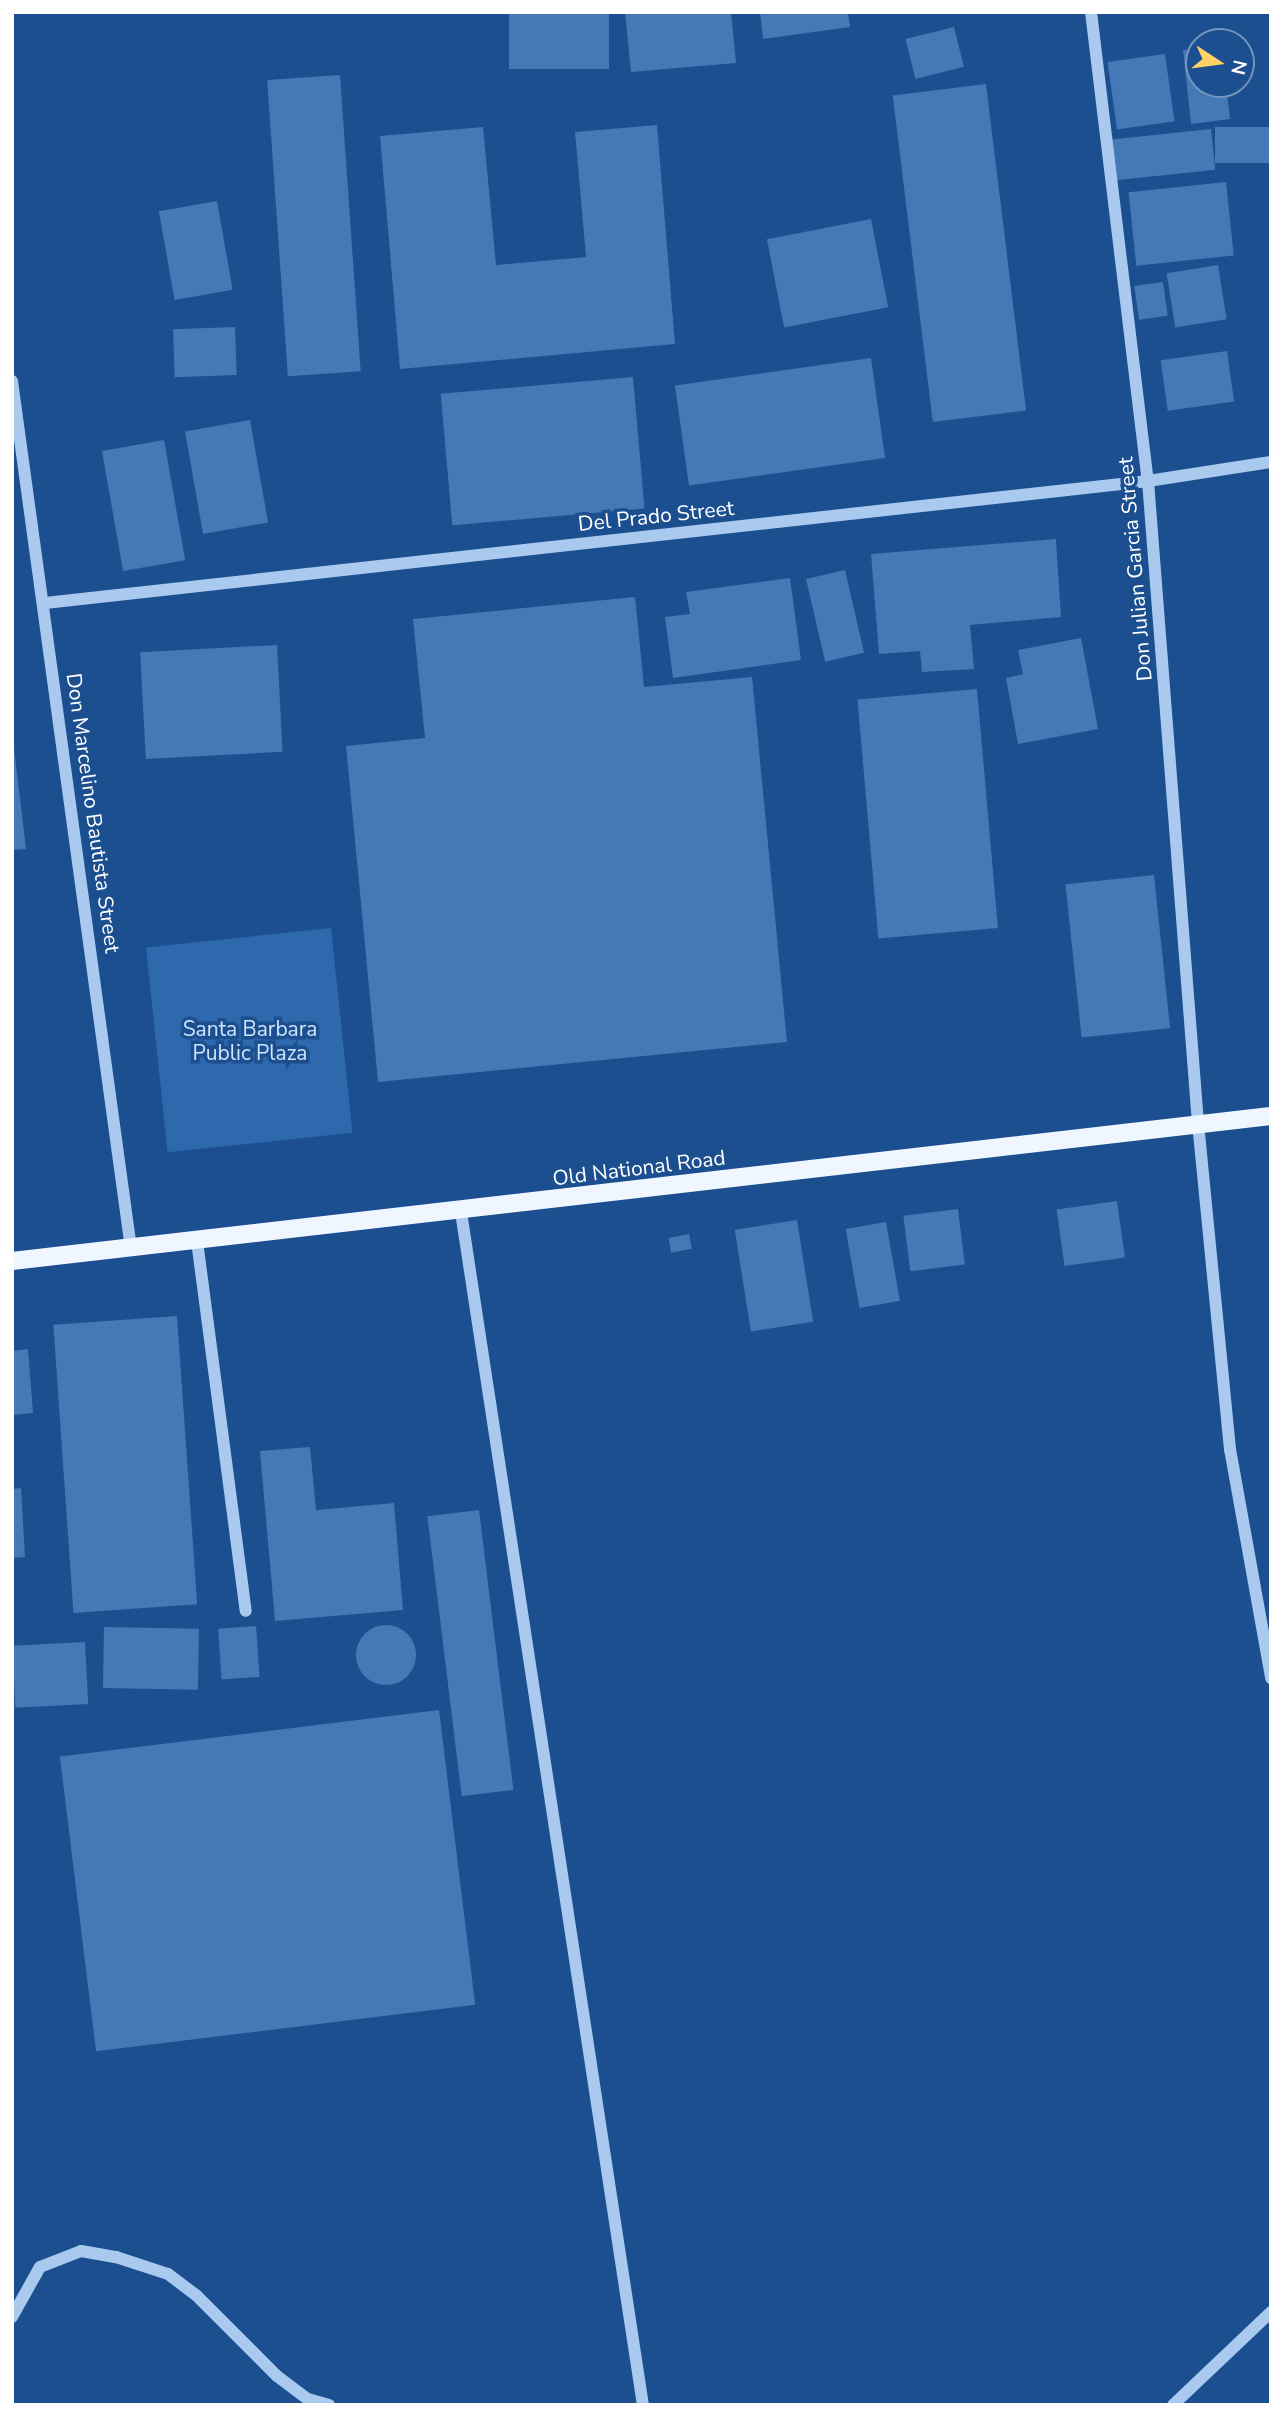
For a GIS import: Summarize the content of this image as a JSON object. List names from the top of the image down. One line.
{"streets":{"main road":["Old National Road"],"street":["Del Prado Street","Don Julian Garcia Street","Don Marcelino Bautista Street"]},"crossings":[["Del Prado Street","Don Julian Garcia Street"],["Del Prado Street","Don Marcelino Bautista Street"],["Don Julian Garcia Street","Old National Road"],["Don Marcelino Bautista Street","Old National Road"]],"parks":["Santa Barbara Public Plaza"],"north":"right"}
